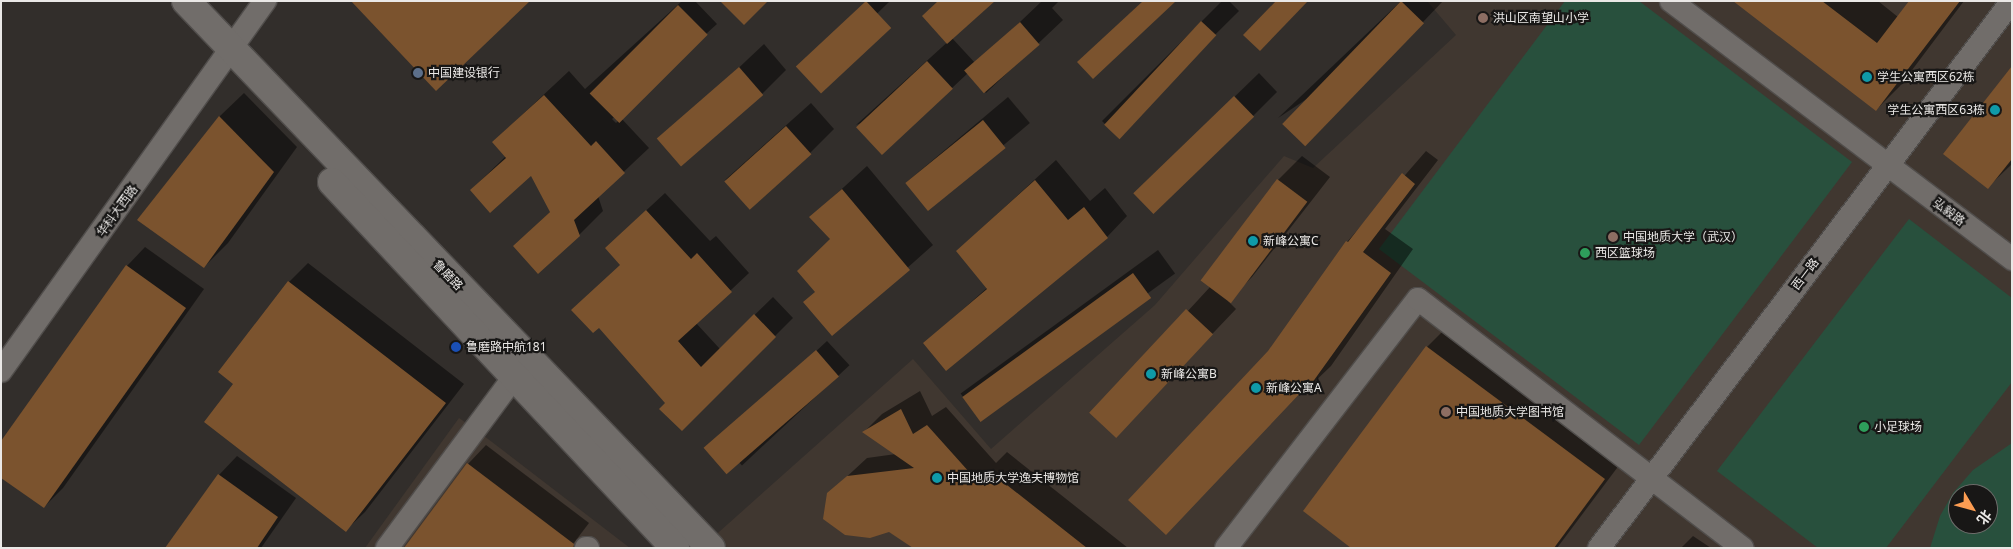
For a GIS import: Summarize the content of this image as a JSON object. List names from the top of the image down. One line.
{"streets":{"main road":["鲁磨路"],"street":["华科大西路","弘毅路","西一路"]},"crossings":[["华科大西路","鲁磨路"],["弘毅路","西一路"]],"places":["洪山区南望山小学","中国建设银行","学生公寓西区62栋","学生公寓西区63栋","中国地质大学（武汉）","新峰公寓C","西区篮球场","鲁磨路中航181","新峰公寓B","新峰公寓A","中国地质大学图书馆","小足球场","中国地质大学逸夫博物馆"],"north":"bottom right"}
